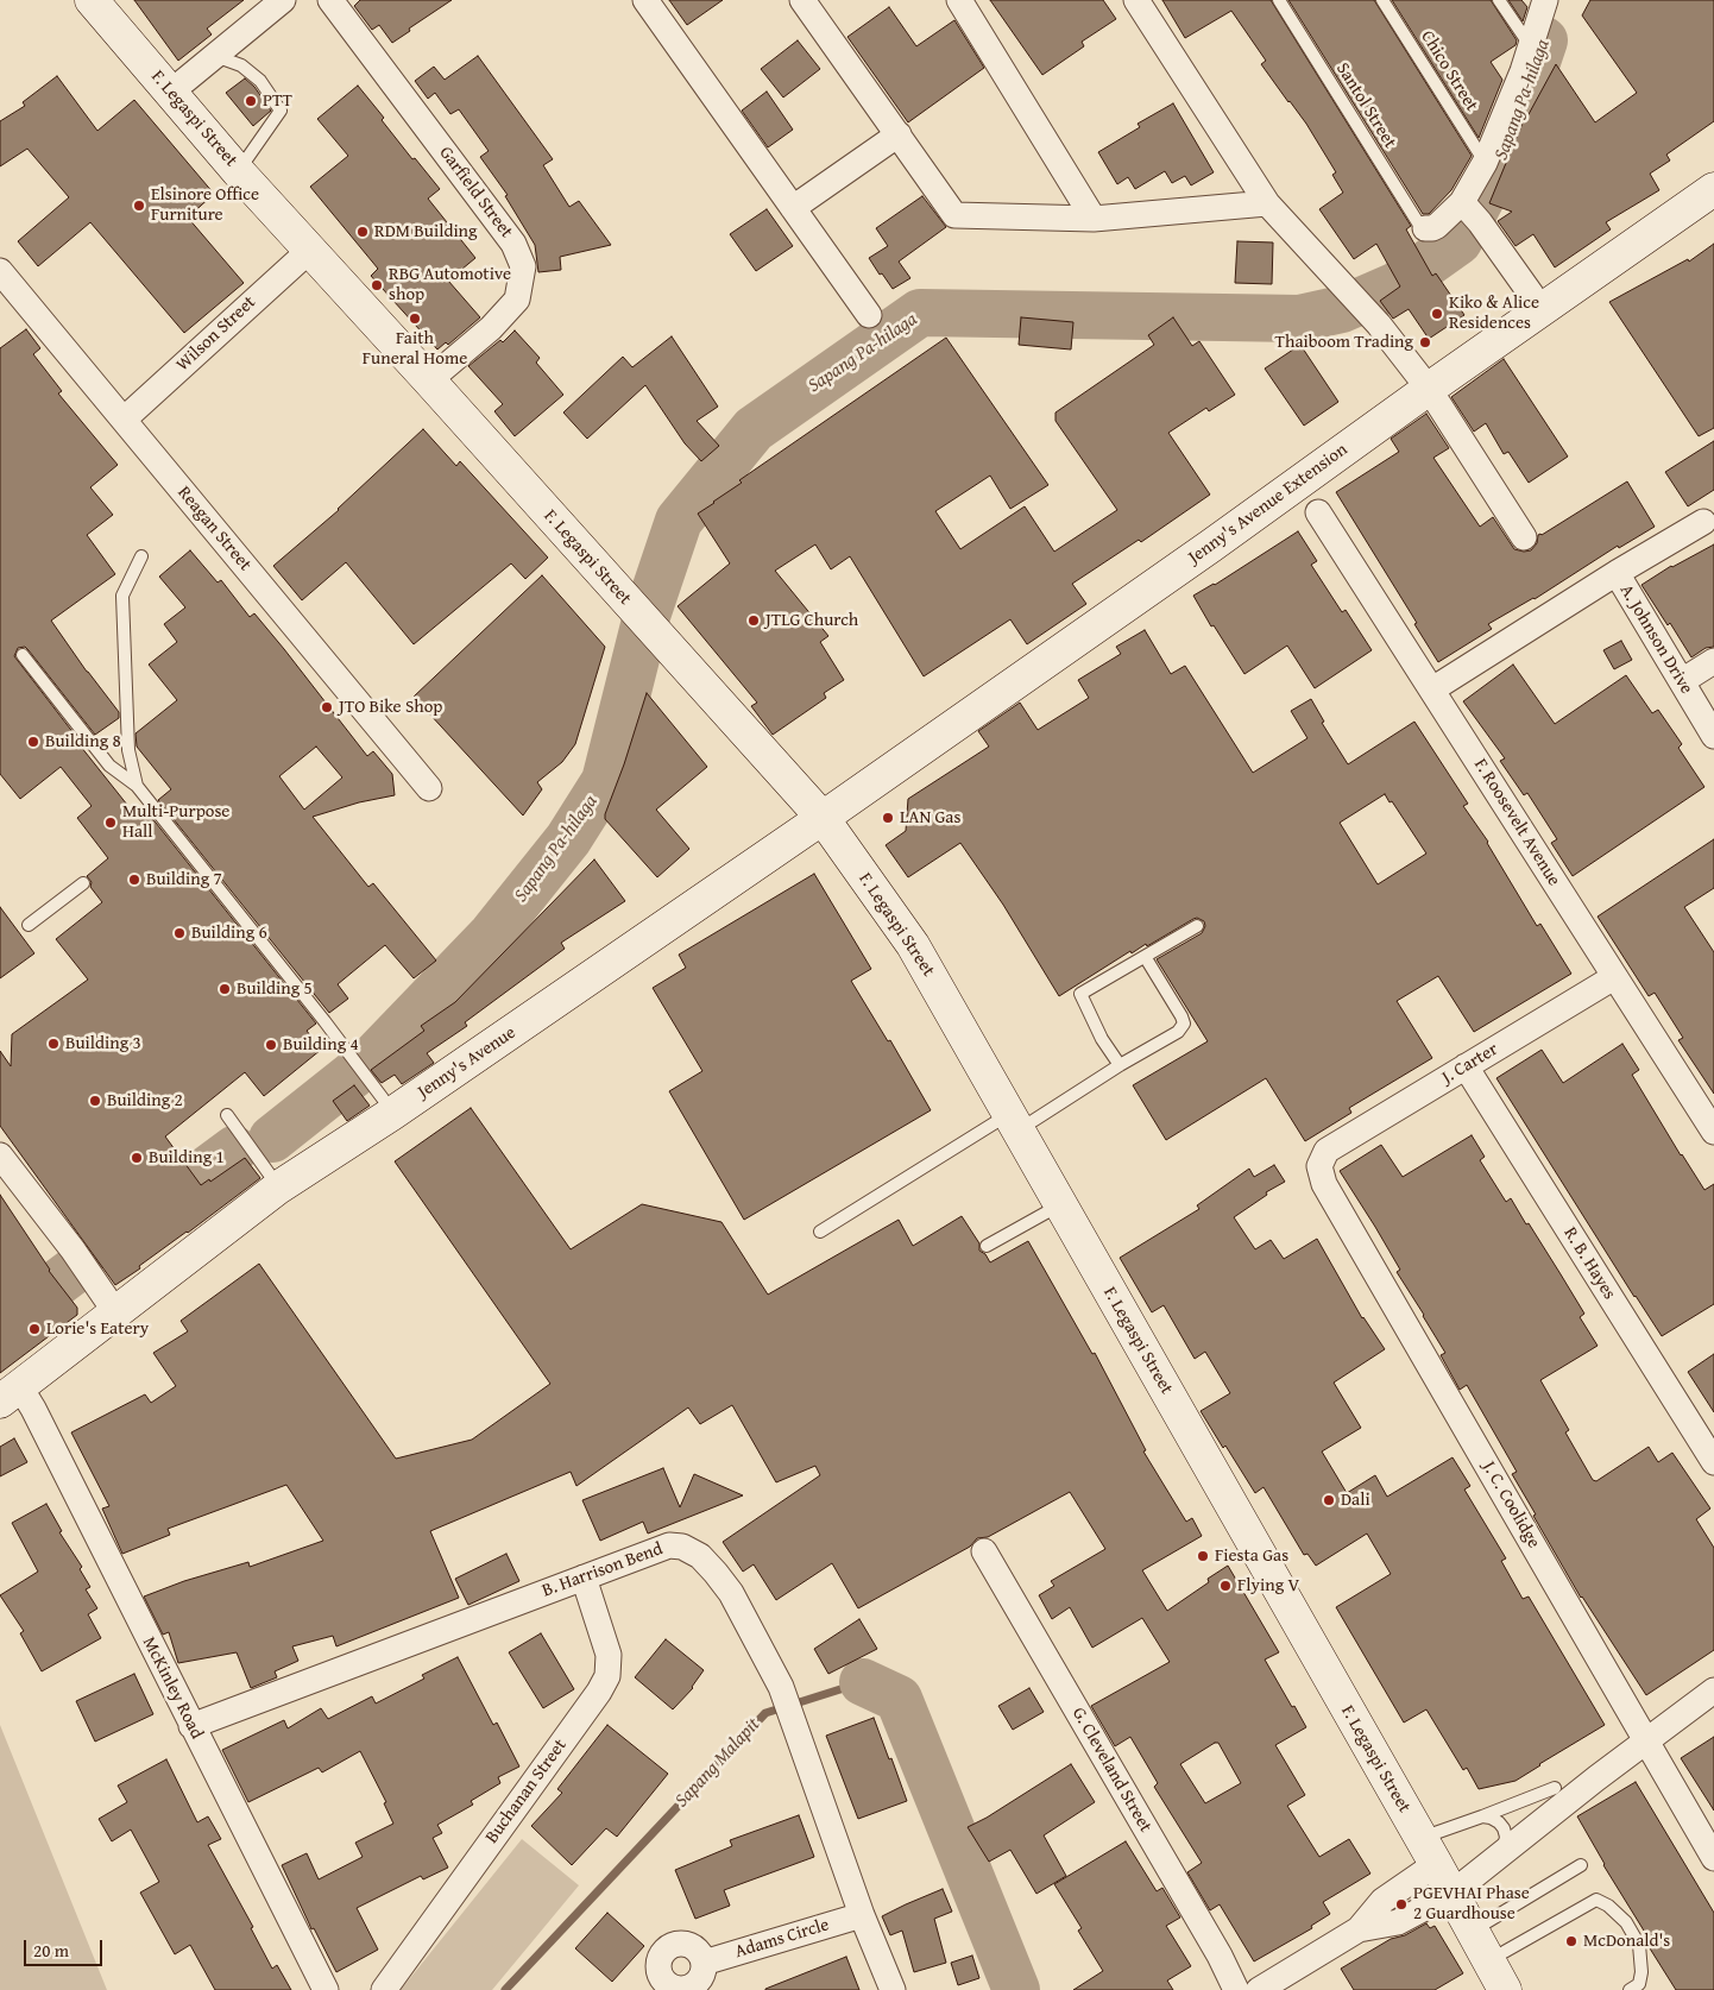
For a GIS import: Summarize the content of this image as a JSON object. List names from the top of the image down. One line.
{"streets":{"main road":["F. Legaspi Street","Jenny's Avenue Extension","Jenny's Avenue"],"street":["Garfield Street","Wilson Street","Reagan Street","A. Johnson Drive","F. Roosevelt Avenue","J. Carter","R. B. Hayes","J. C. Coolidge","B. Harrison Bend","McKinley Road","G. Cleveland Street","Buchanan Street","Adams Circle"],"lane":["Chico Street","Santol Street"]},"crossings":[["F. Legaspi Street","Garfield Street"],["F. Legaspi Street","Wilson Street"],["F. Legaspi Street","Jenny's Avenue Extension"],["F. Legaspi Street","Jenny's Avenue"],["Wilson Street","Reagan Street"],["Jenny's Avenue Extension","Jenny's Avenue"],["F. Roosevelt Avenue","J. Carter"],["Jenny's Avenue","McKinley Road"],["J. Carter","R. B. Hayes"],["J. Carter","J. C. Coolidge"],["B. Harrison Bend","McKinley Road"],["B. Harrison Bend","Buchanan Street"],["B. Harrison Bend","Adams Circle"]],"water":["Sapang Pa-hilaga","Sapang Malapit"],"places":["PTT","Elsinore Office Furniture","RDM Building","RBG Automotive shop","Kiko & Alice Residences","Faith Funeral Home","Thaiboom Trading","JTLG Church","JTO Bike Shop","Building 8","LAN Gas","Multi-Purpose Hall","Building 7","Building 6","Building 5","Building 3","Building 4","Building 2","Building 1","Lorie's Eatery","Dali","Fiesta Gas","Flying V","PGEVHAI Phase 2 Guardhouse","McDonald's"],"scale_bar":"20 m"}
